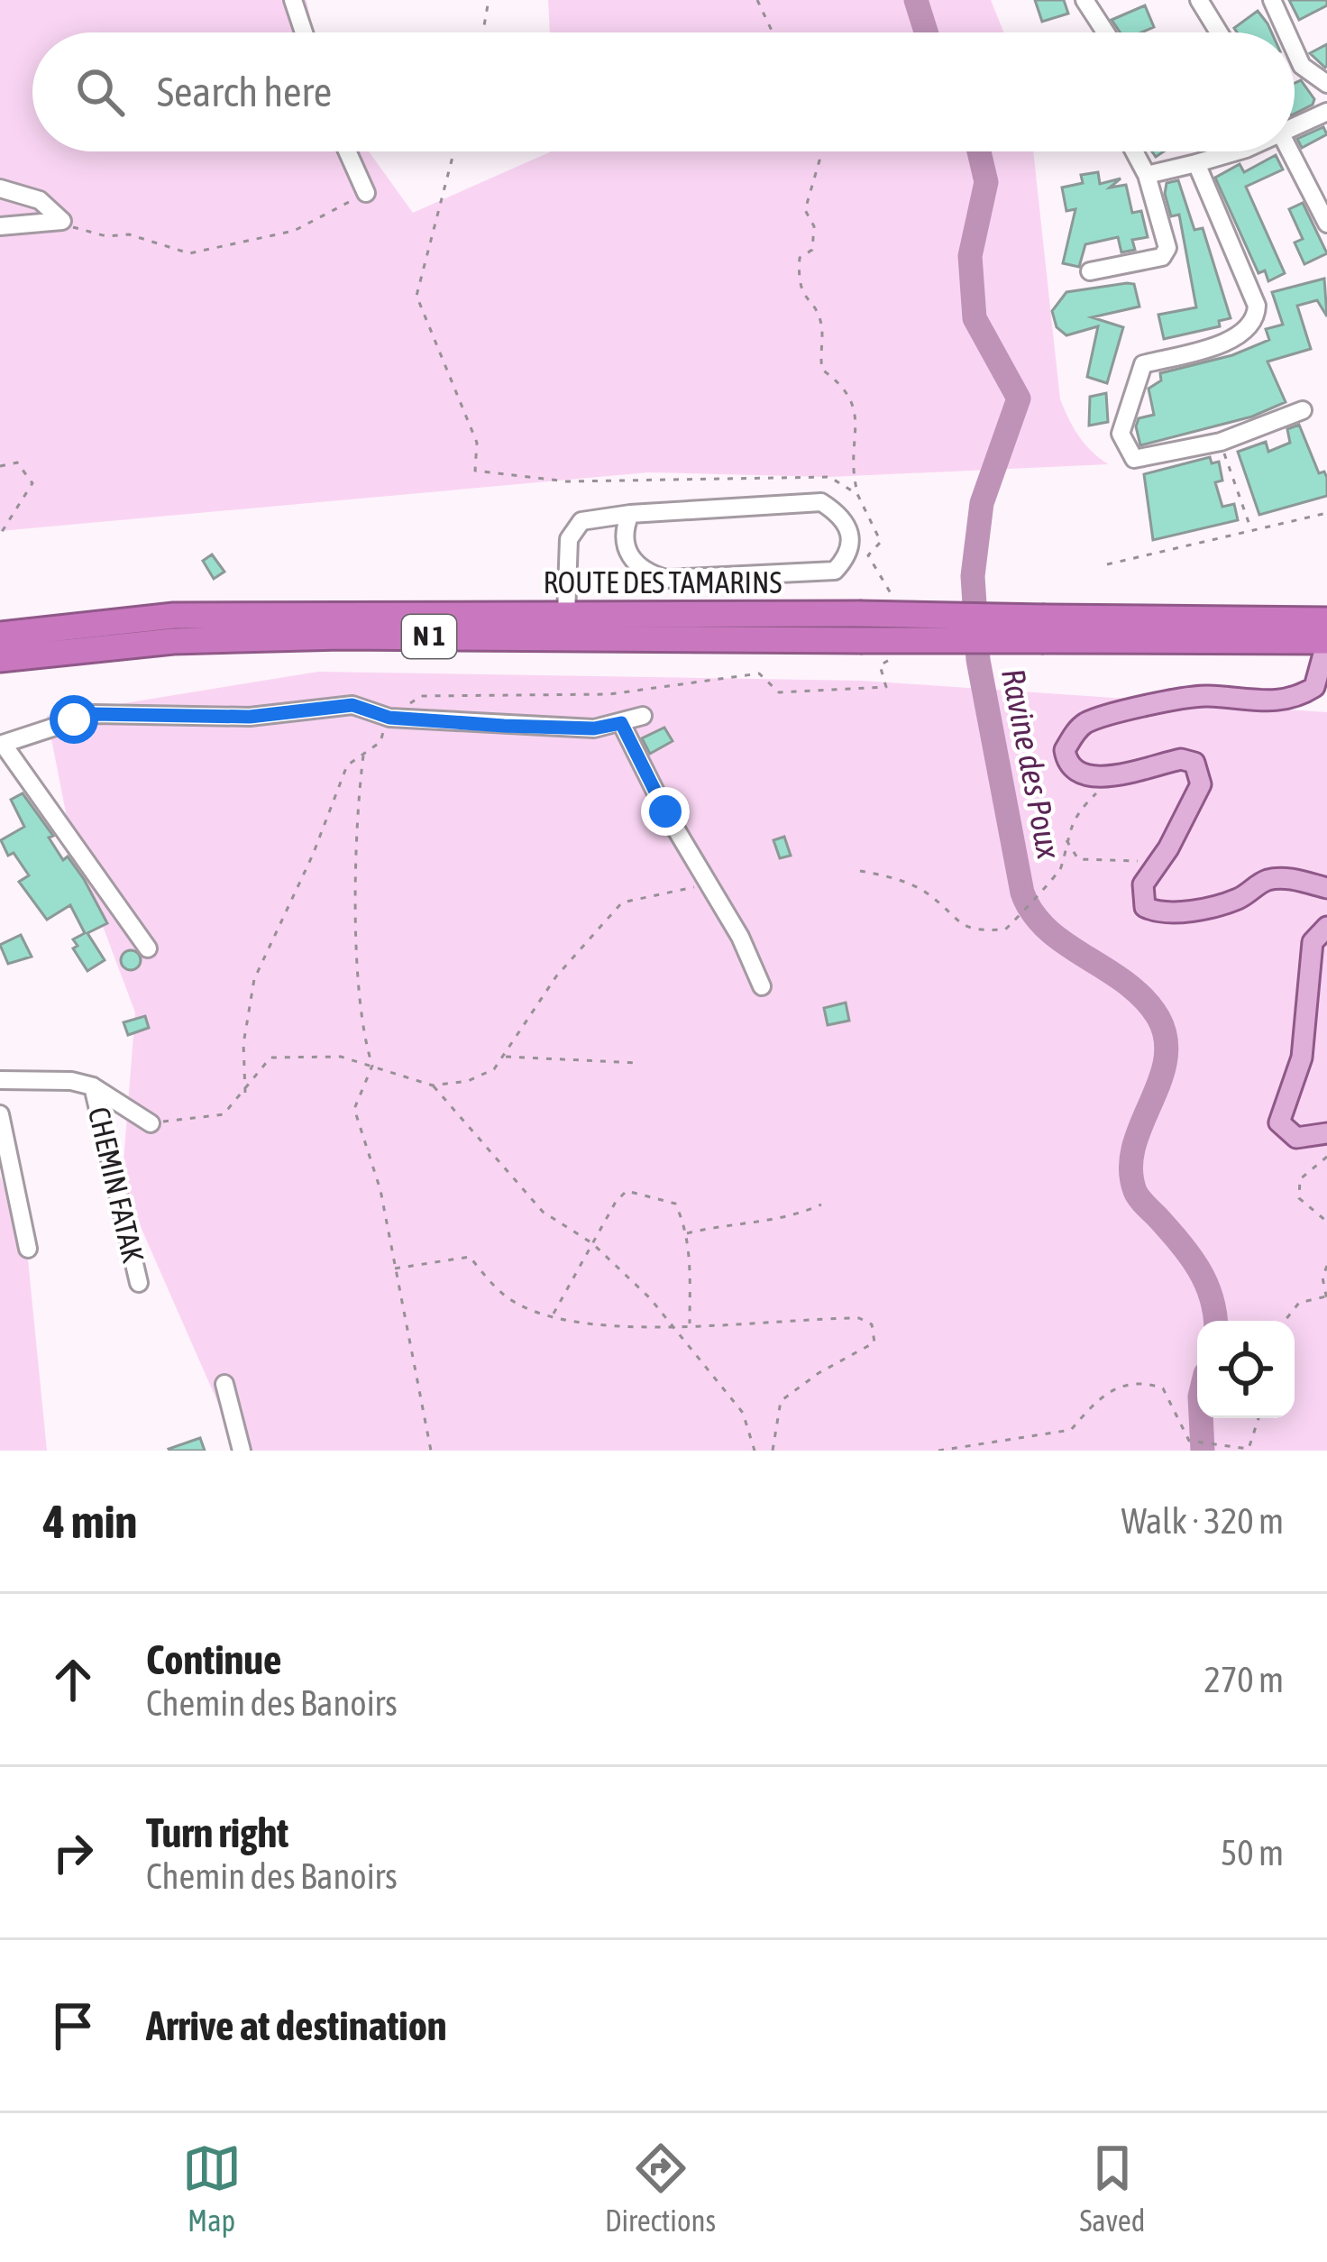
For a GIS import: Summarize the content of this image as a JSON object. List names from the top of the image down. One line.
{"streets":{"highway":["ROUTE DES TAMARINS","N 1"],"street":["CHEMIN FATAK"]},"water":["Ravine des Poux"],"page":{"search":"Search here","heading":["4 min","Walk · 320 m"],"list":[["Continue","Chemin des Banoirs","270 m"],["Turn right","Chemin des Banoirs","50 m"],"Arrive at destination"],"nav":["Map","Directions","Saved"]}}
